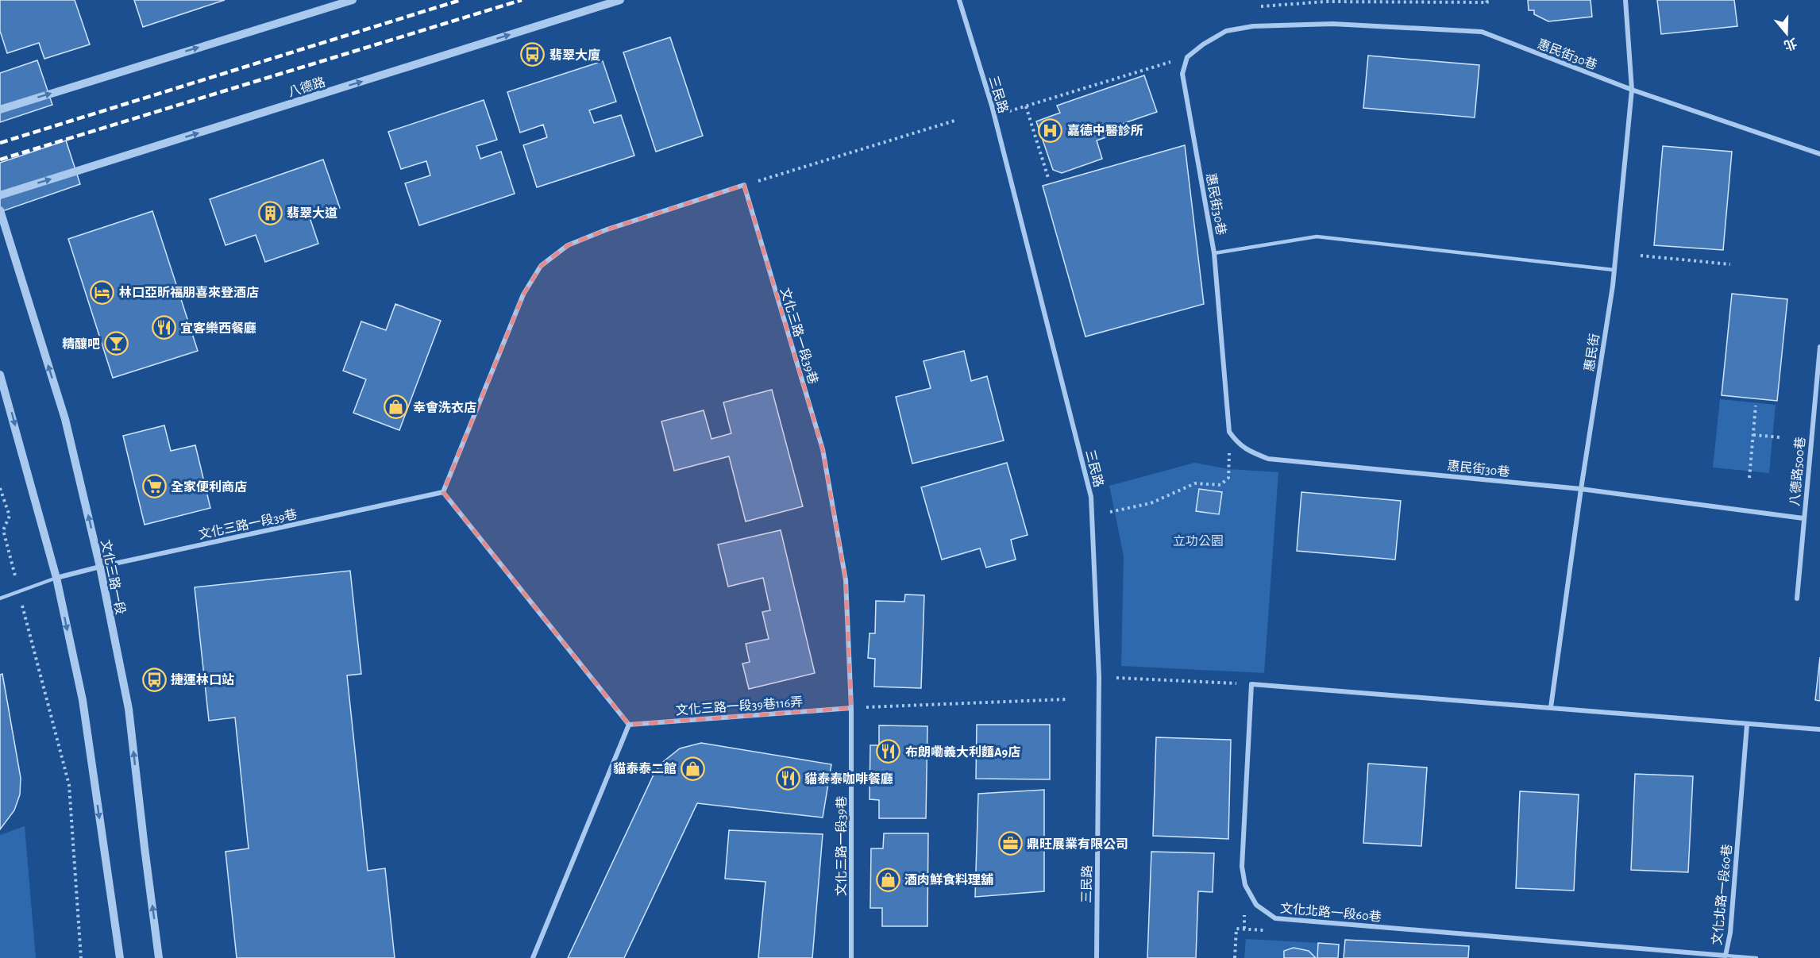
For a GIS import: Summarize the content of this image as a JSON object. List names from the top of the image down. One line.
{"streets":{"street":["惠民街30巷","八德路","三民路","文化三路一段39巷","惠民街","八德路500巷","文化三路一段","文化三路一段39巷116弄","文化北路一段60巷"]},"crossings":[["惠民街30巷","惠民街"],["惠民街30巷","八德路500巷"],["文化三路一段39巷","文化三路一段"],["文化三路一段39巷","文化三路一段39巷116弄"]],"one_way":["八德路"],"parks":["立功公園"],"places":{"bus stop":["翡翠大廈","捷運林口站"],"hospital":["嘉德中醫診所"],"building":["翡翠大道"],"hotel":["林口亞昕福朋喜來登酒店"],"restaurant":["宜客樂西餐廳","布朗嘞義大利麵A9店","貓泰泰咖啡餐廳"],"bar":["精釀吧"],"shop":["幸會洗衣店","貓泰泰二館","酒肉鮮食料理舖"],"supermarket":["全家便利商店"],"office":["鼎旺展業有限公司"]},"north":"bottom"}
